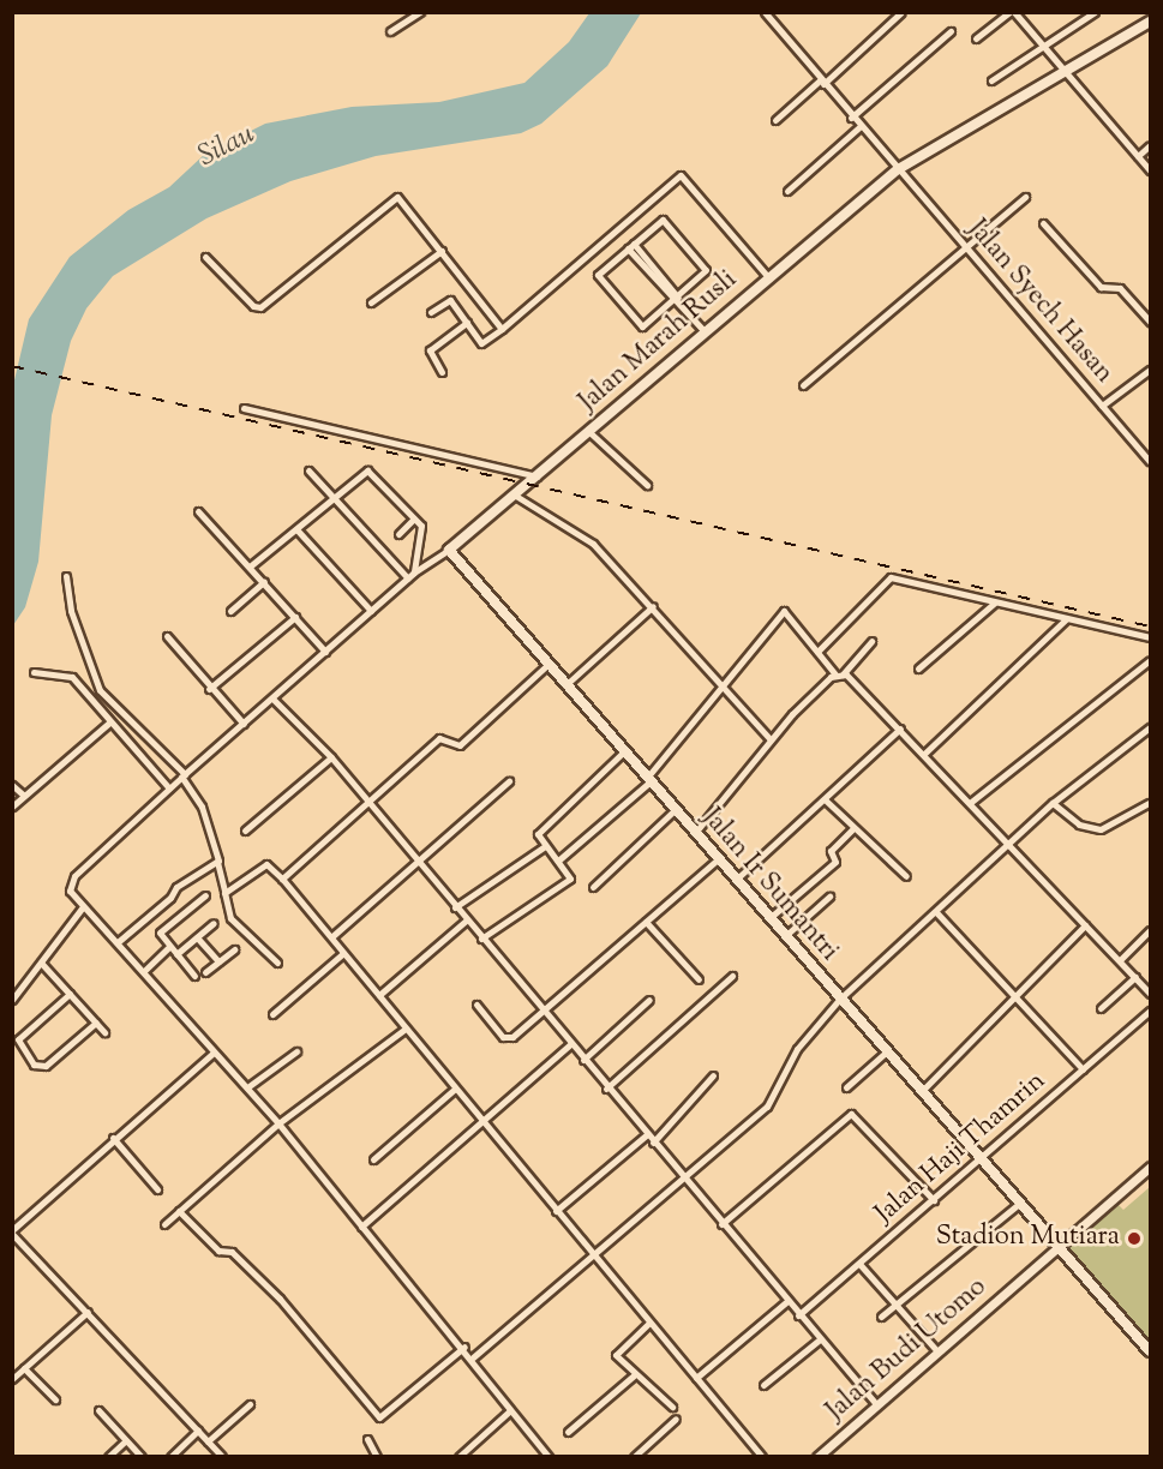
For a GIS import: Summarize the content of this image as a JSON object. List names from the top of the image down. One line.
{"streets":{"main road":["Jalan Marah Rusli","Jalan Ir Sumantri"],"street":["Jalan Syech Hasan","Jalan Haji Thamrin","Jalan Budi Utomo"]},"crossings":[["Jalan Syech Hasan","Jalan Marah Rusli"],["Jalan Marah Rusli","Jalan Ir Sumantri"],["Jalan Ir Sumantri","Jalan Haji Thamrin"],["Jalan Ir Sumantri","Jalan Budi Utomo"]],"water":["Silau"],"places":["Stadion Mutiara"]}
